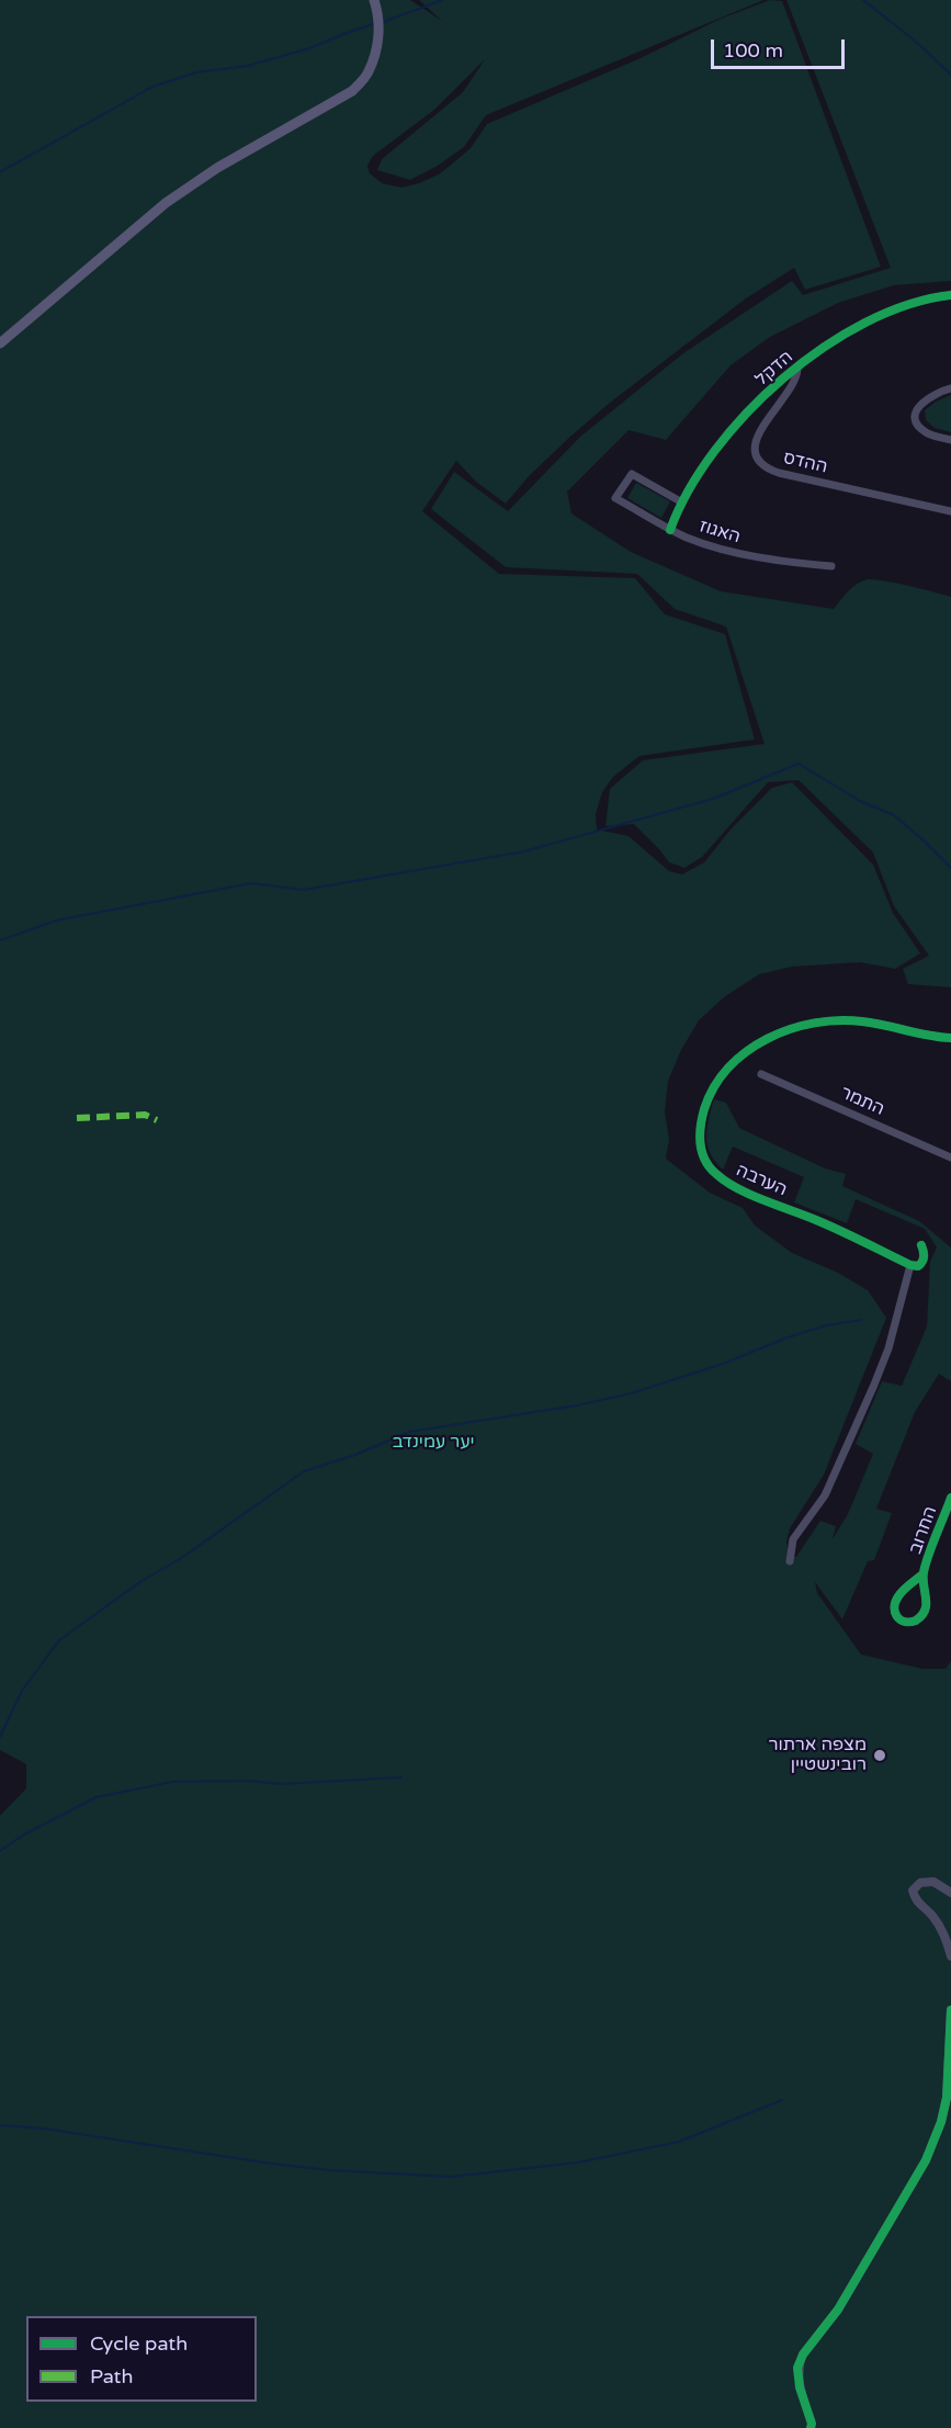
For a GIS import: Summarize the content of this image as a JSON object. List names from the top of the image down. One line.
{"streets":{"street":["הדקל","ההדס","האגוז","התמר","הערבה","החרוב"]},"crossings":[["הדקל","ההדס"],["הדקל","האגוז"]],"parks":["יער עמינדב"],"places":["מצפה ארתור רובינשטיין"],"legend":["Cycle path","Path"],"scale_bar":"100 m"}
